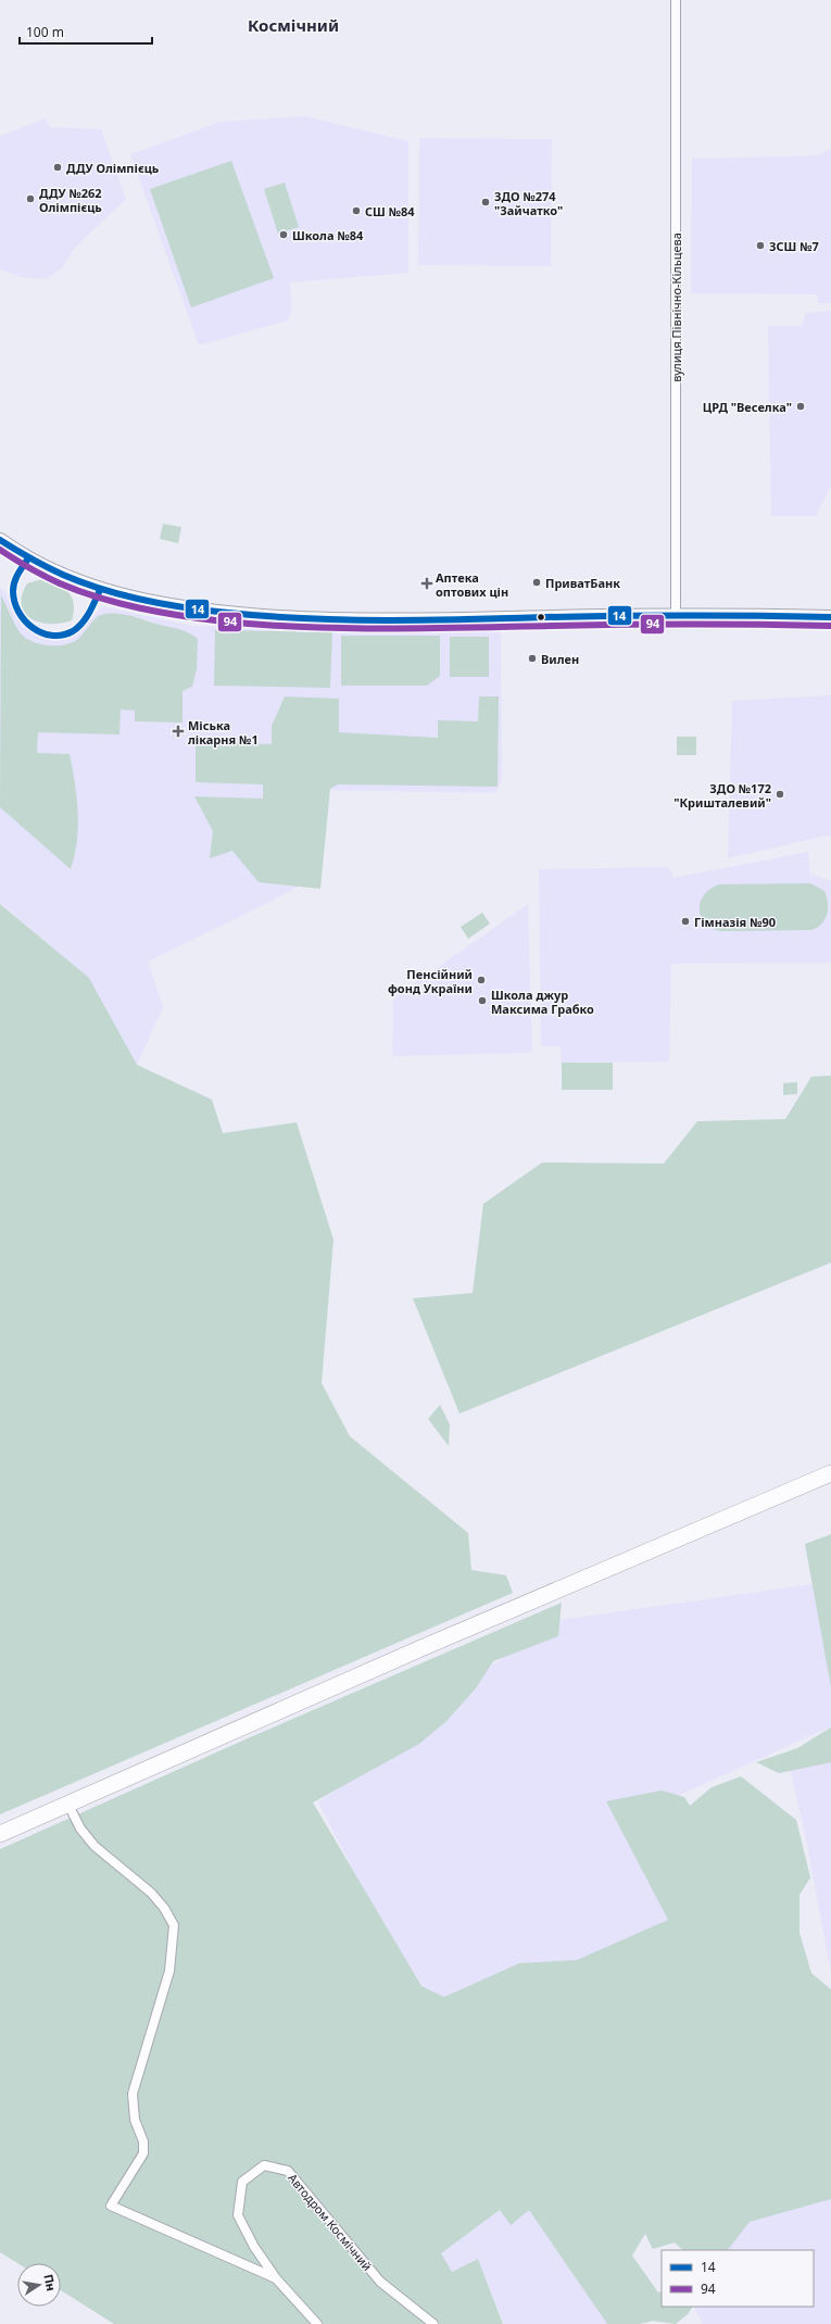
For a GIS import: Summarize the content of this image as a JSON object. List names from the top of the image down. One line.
{"streets":{"street":["вулиця Північно-Кільцева","Автодром Космічний"]},"districts":["Космічний"],"places":{"other":["ДДУ Олімпієць","ДДУ №262 Олімпієць","ЗДО №274 \"Зайчатко\"","СШ №84","Школа №84","ЗСШ №7","ЦРД \"Веселка\"","ПриватБанк","Вилен","ЗДО №172 \"Кришталевий\"","Гімназія №90","Пенсійний фонд України","Школа джур Максима Грабко"],"health":["Аптека оптових цін","Міська лікарня №1"]},"lines":["transit line 14","transit line 94"],"legend":["14","94"],"scale_bar":"100 m","north":"right"}
